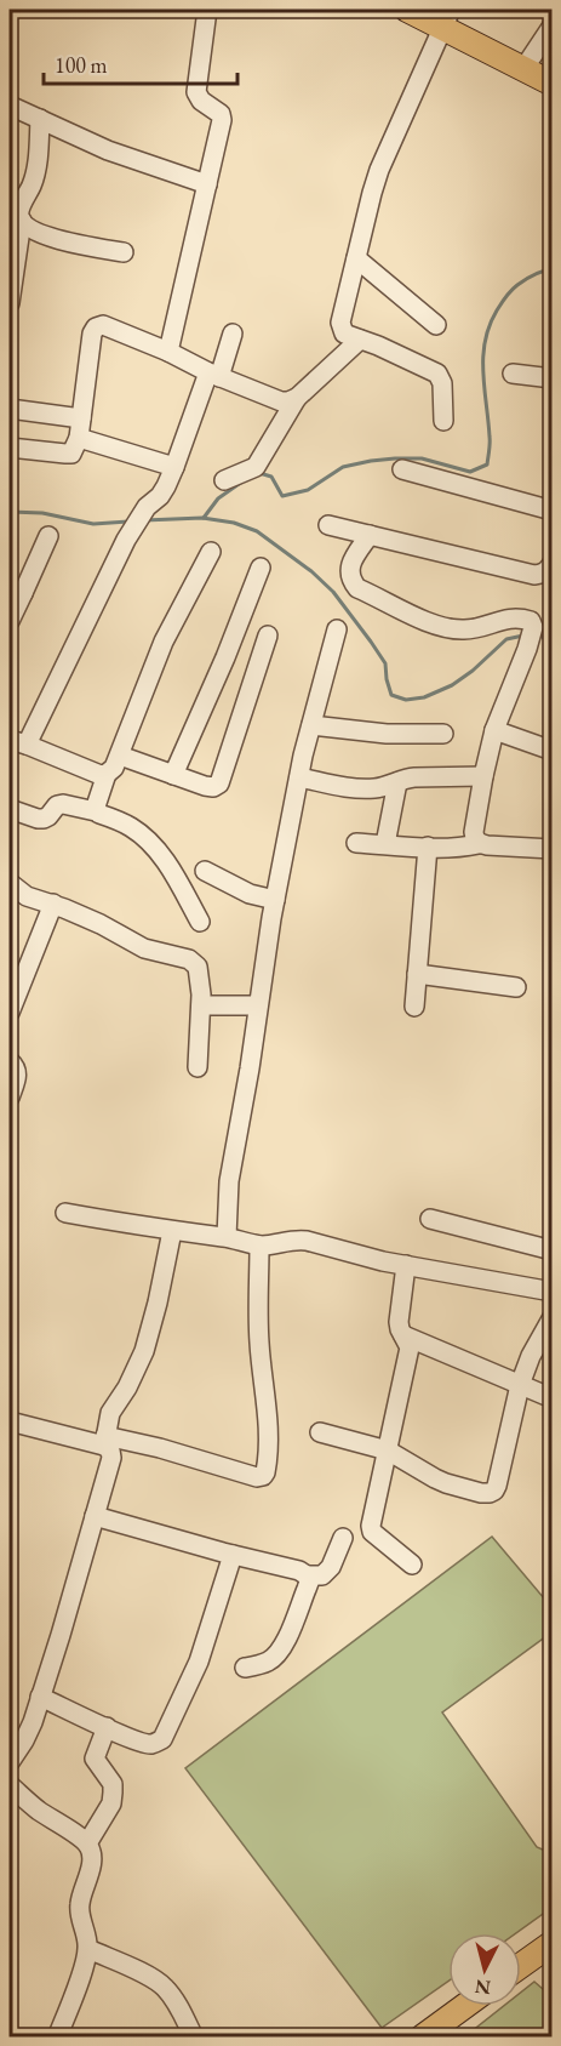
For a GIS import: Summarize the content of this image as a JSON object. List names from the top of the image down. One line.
{"scale_bar":"100 m","north":"bottom"}
